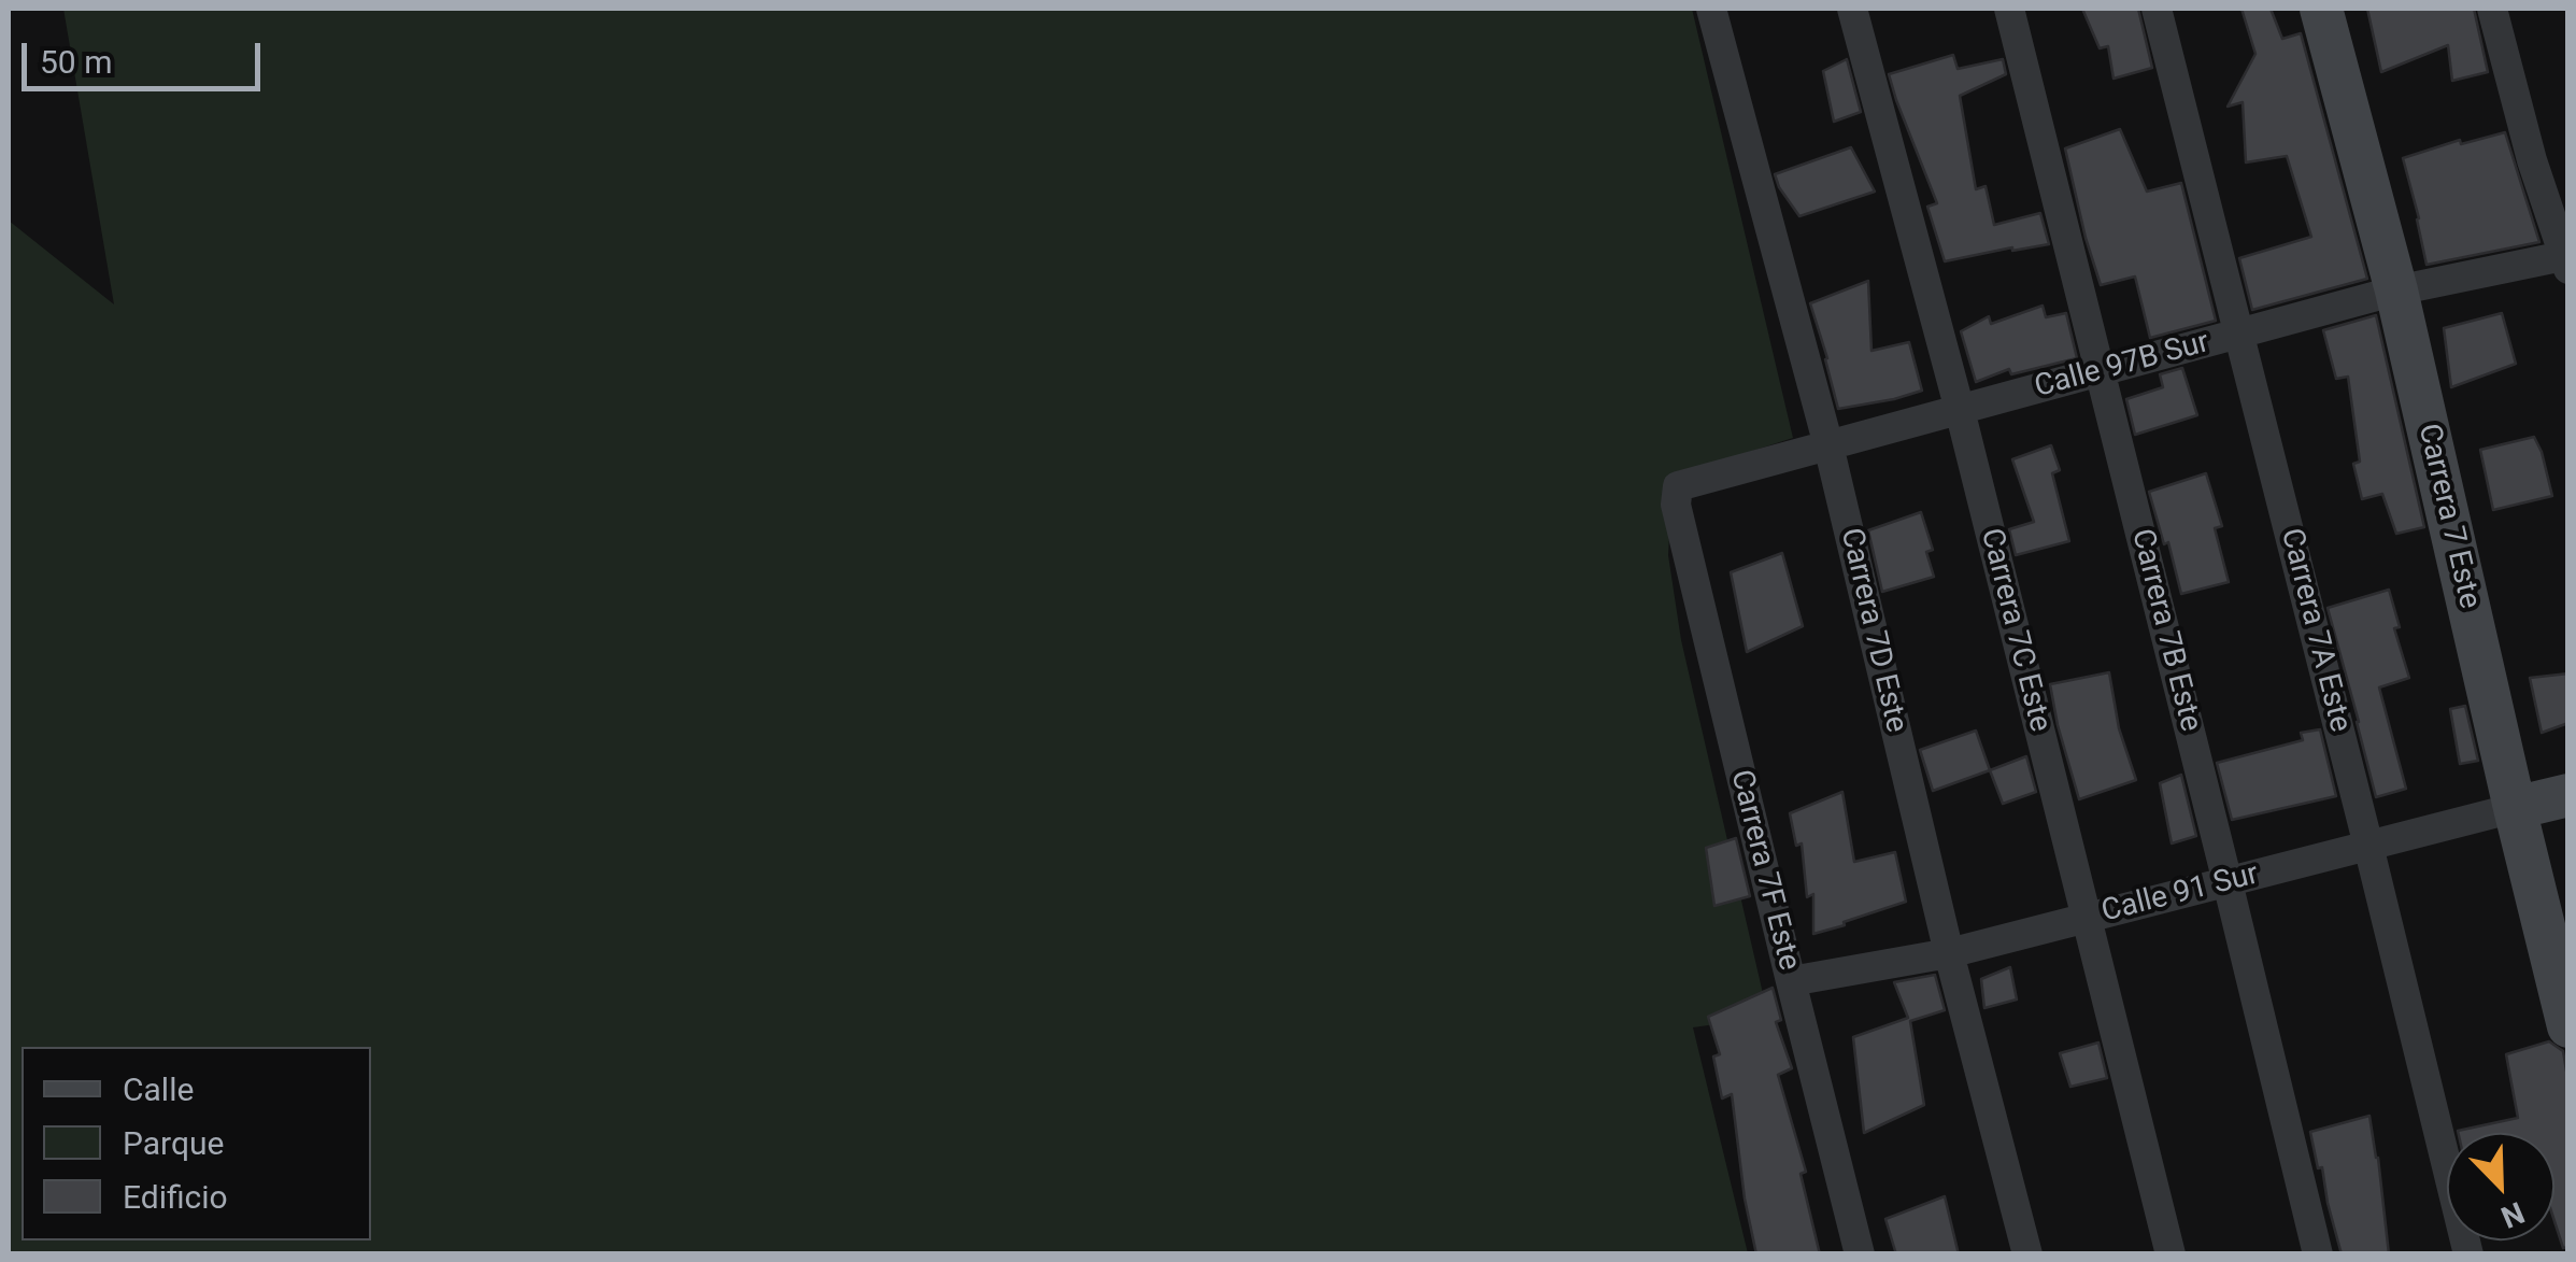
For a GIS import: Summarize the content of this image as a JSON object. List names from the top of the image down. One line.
{"streets":{"street":["Calle 97B Sur","Carrera 7 Este","Carrera 7D Este","Carrera 7C Este","Carrera 7B Este","Carrera 7A Este","Carrera 7F Este","Calle 91 Sur"]},"crossings":[["Calle 97B Sur","Carrera 7 Este"],["Calle 97B Sur","Carrera 7D Este"],["Calle 97B Sur","Carrera 7C Este"],["Calle 97B Sur","Carrera 7B Este"],["Calle 97B Sur","Carrera 7A Este"],["Calle 97B Sur","Carrera 7F Este"],["Carrera 7 Este","Calle 91 Sur"],["Carrera 7D Este","Calle 91 Sur"],["Carrera 7C Este","Calle 91 Sur"],["Carrera 7B Este","Calle 91 Sur"],["Carrera 7A Este","Calle 91 Sur"],["Carrera 7F Este","Calle 91 Sur"]],"legend":["Calle","Parque","Edificio"],"scale_bar":"50 m","north":"bottom right"}
